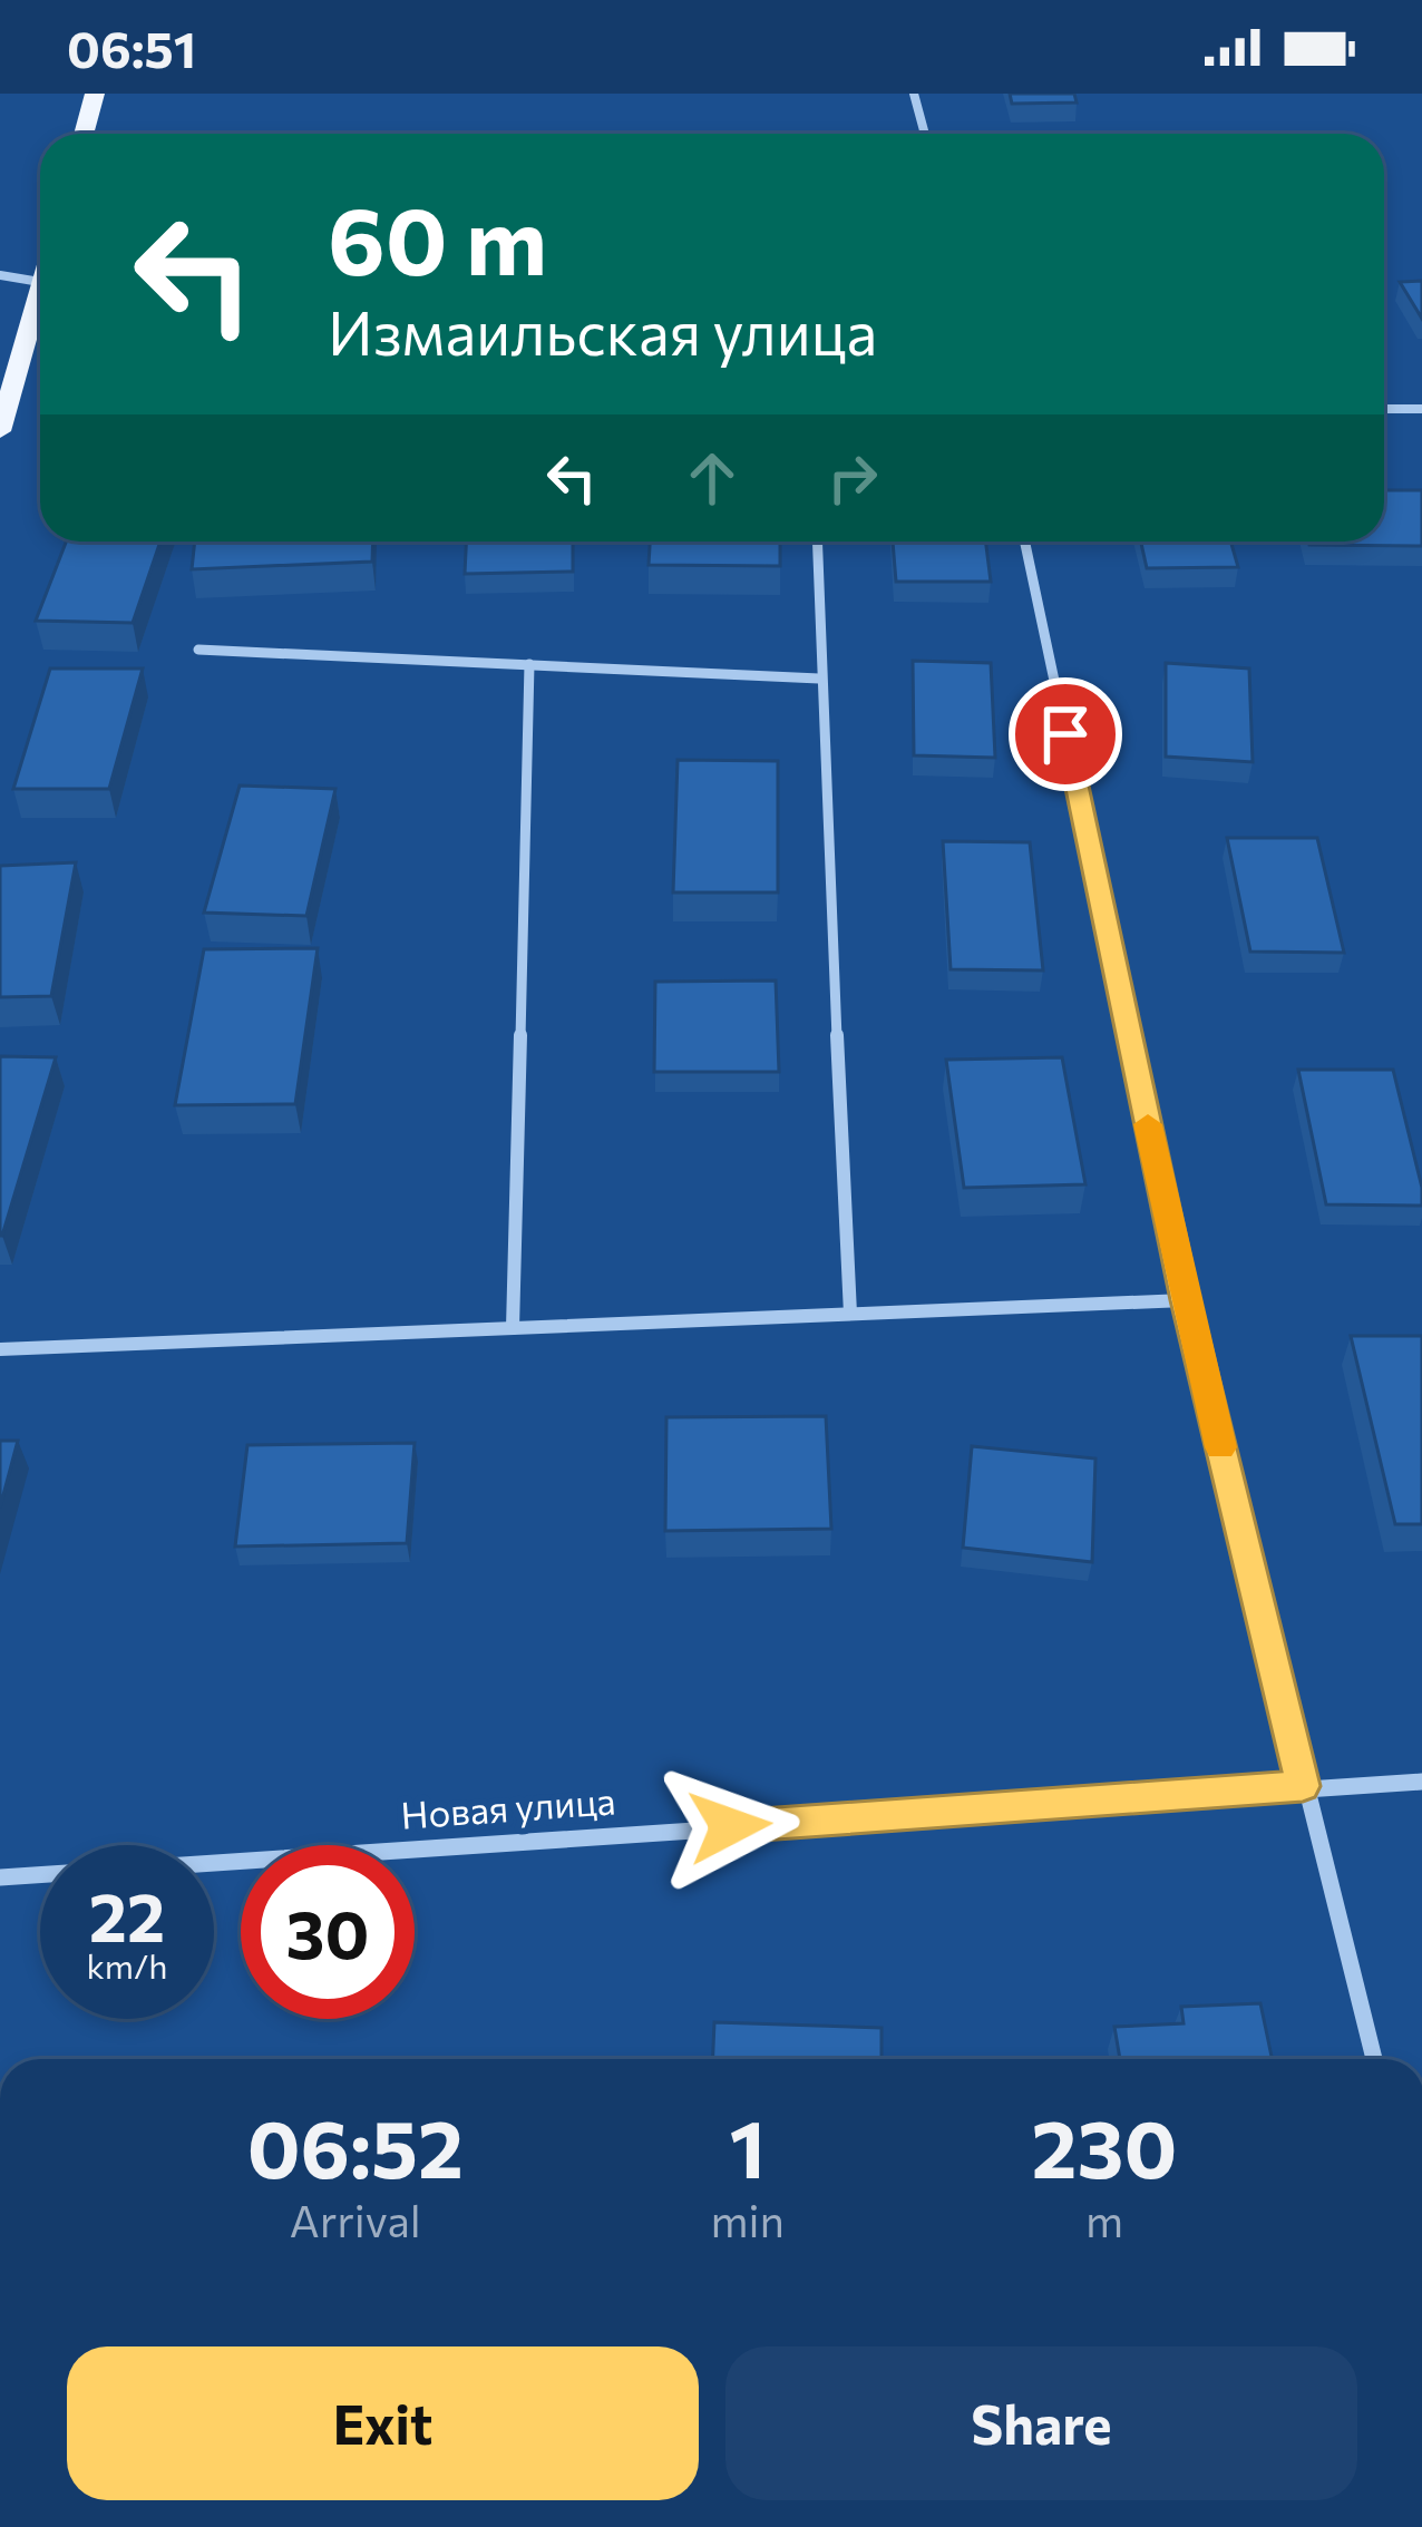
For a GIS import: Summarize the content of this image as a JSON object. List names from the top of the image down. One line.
{"streets":{"street":["Новая улица"]},"page":{"status":"06:51","turn":["60 m","Измаильская улица"],"speed":"22 km/h","limit":"30","eta":["06:52","Arrival","1","min","230","m"],"buttons":["Exit","Share"]}}
